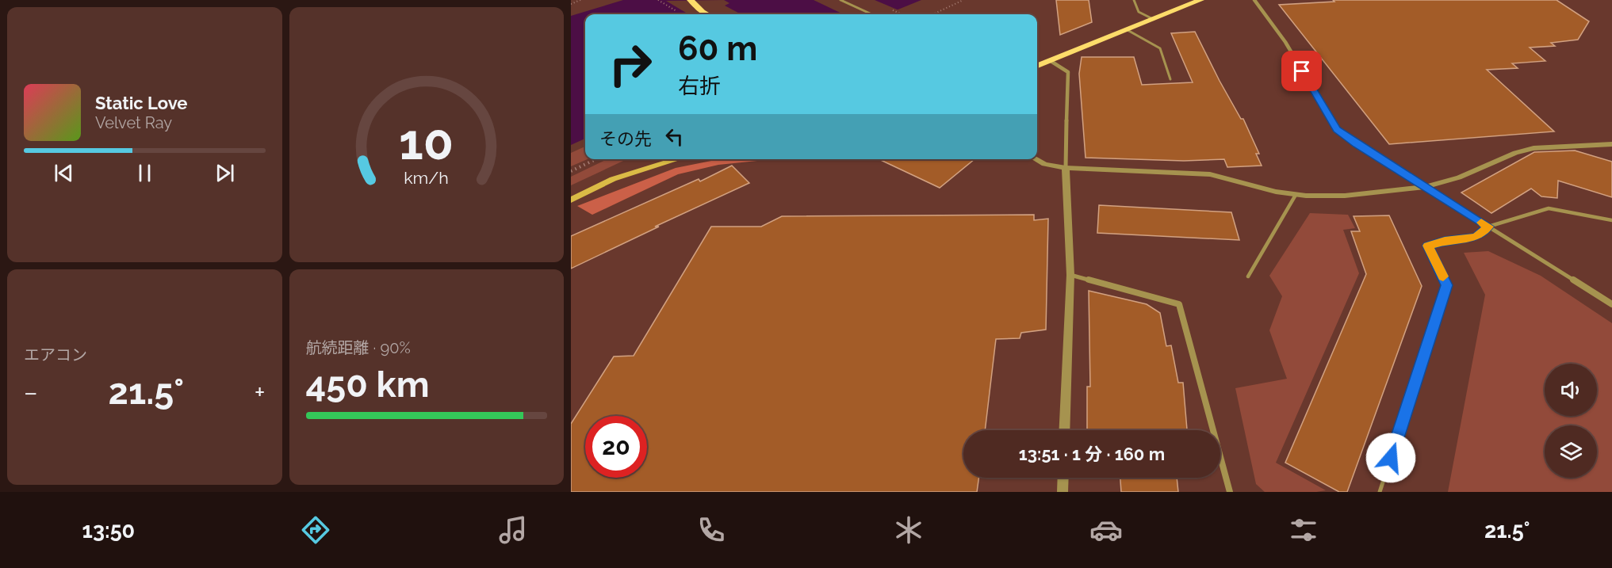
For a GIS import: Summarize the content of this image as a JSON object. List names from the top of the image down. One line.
{"page":{"turn":["60 m","右折"],"song":["Static Love","Velvet Ray"],"then":"その先","tile":["エアコン",["航続距離 · 90%","450 km"]],"heat":["−","21.5°","+"],"limit":"20","trip":"13:51 · 1 分 · 160 m","tabs":["13:50","21.5°"],"gauge":["10","km/h"]}}
